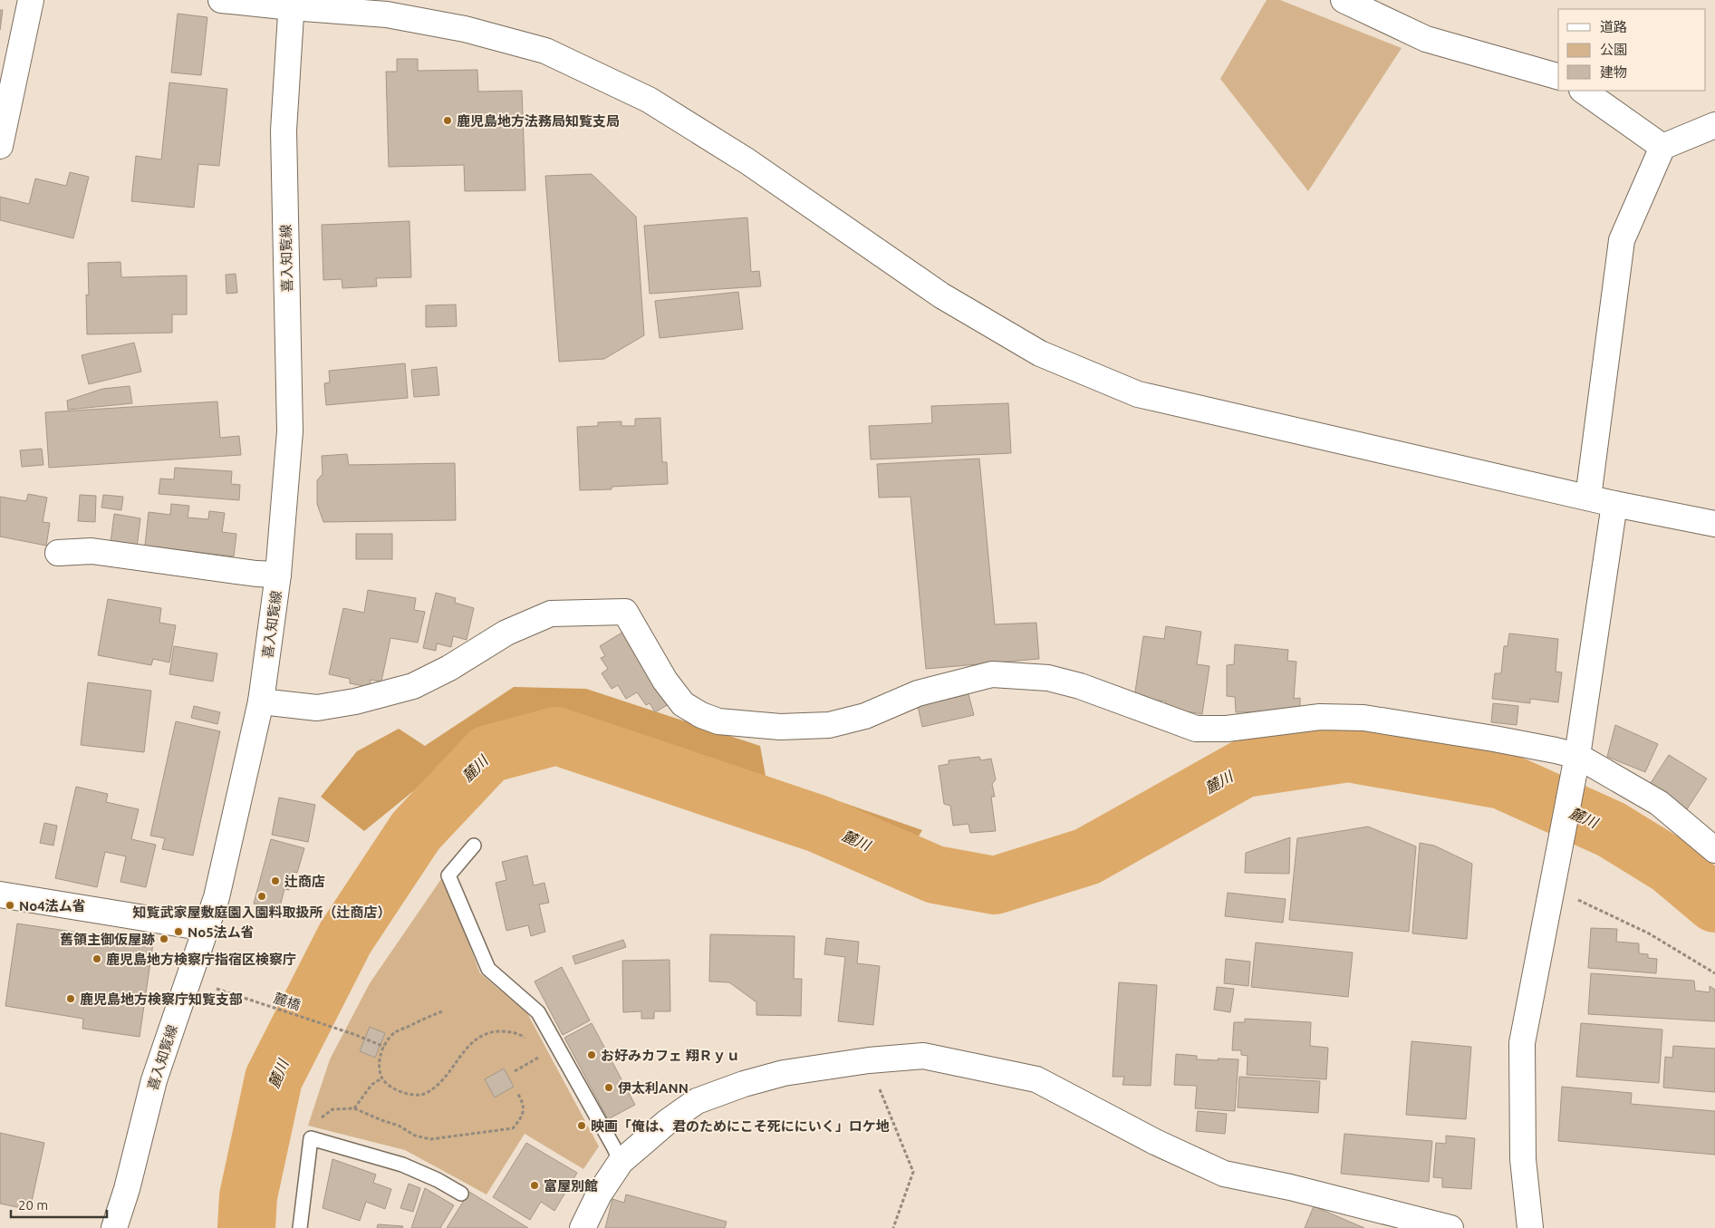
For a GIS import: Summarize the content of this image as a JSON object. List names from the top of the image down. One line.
{"streets":{"street":["喜入知覧線"],"path":["麓橋"]},"water":["麓川"],"places":["鹿児島地方法務局知覧支局","辻商店","知覧武家屋敷庭園入園料取扱所（辻商店）","No4法ム省","No5法ム省","舊領主御仮屋跡","鹿児島地方検察庁指宿区検察庁","鹿児島地方検察庁知覧支部","お好みカフェ 翔Ｒｙｕ","伊太利ANN","映画「俺は、君のためにこそ死ににいく」ロケ地","富屋別館"],"legend":["道路","公園","建物"],"scale_bar":"20 m"}
